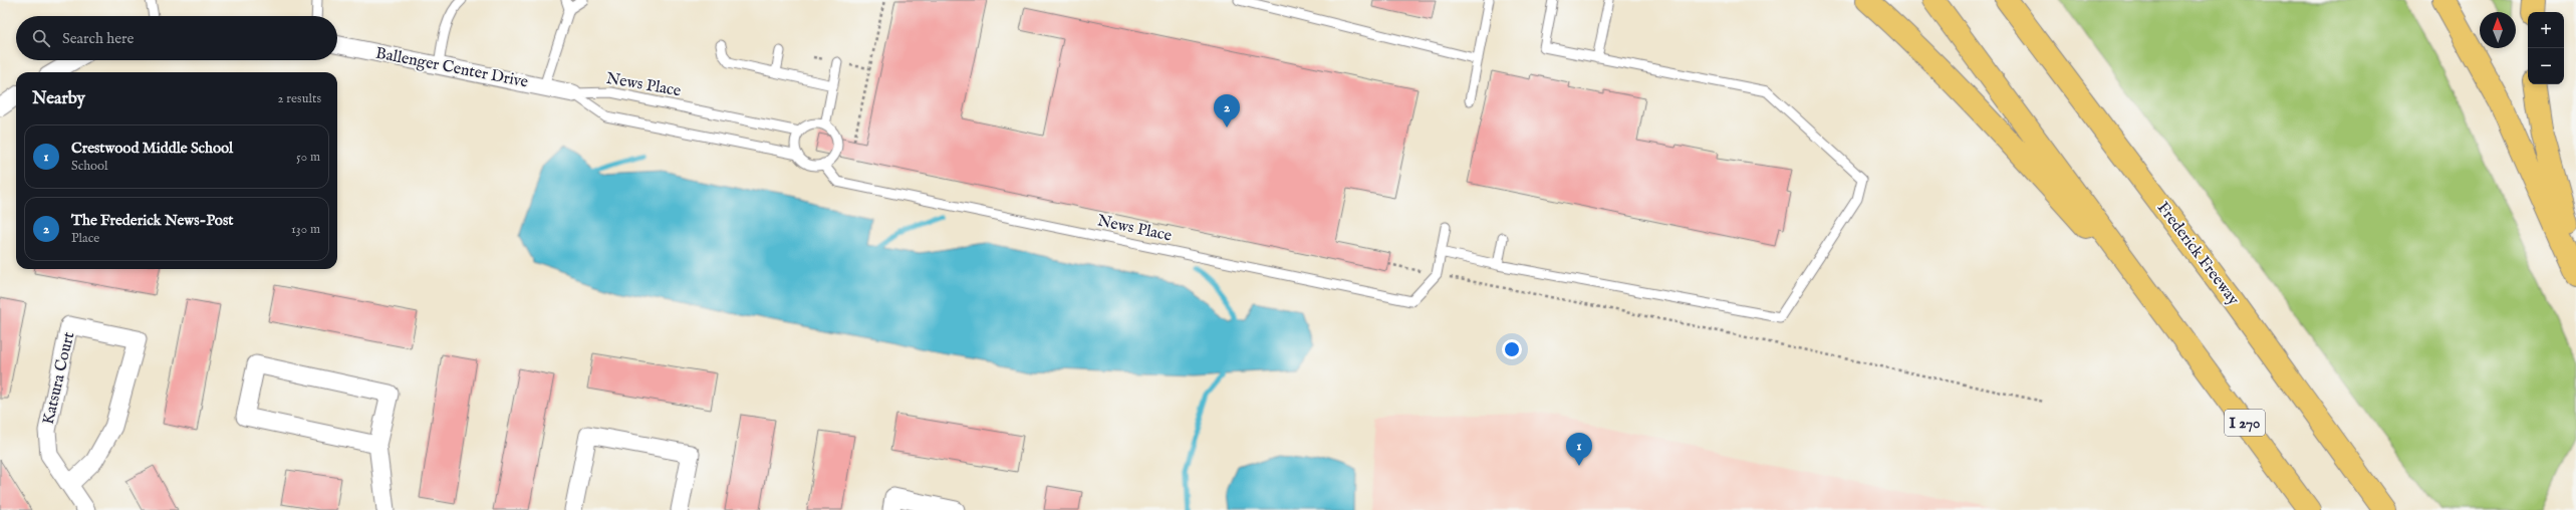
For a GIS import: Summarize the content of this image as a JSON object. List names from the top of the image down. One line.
{"streets":{"highway":["Frederick Freeway","I 270"],"street":["Ballenger Center Drive","Katsura Court"],"lane":["News Place"]},"crossings":[["Ballenger Center Drive","News Place"]],"north":"top","page":{"map_buttons":["+","−"],"search":"Search here","heading":["Nearby","2 results"],"pins":["2","1"],"list":[{"mark":"1","name":"Crestwood Middle School","note":"School","value":"50 m"},{"mark":"2","name":"The Frederick News-Post","note":"Place","value":"130 m"}]}}
